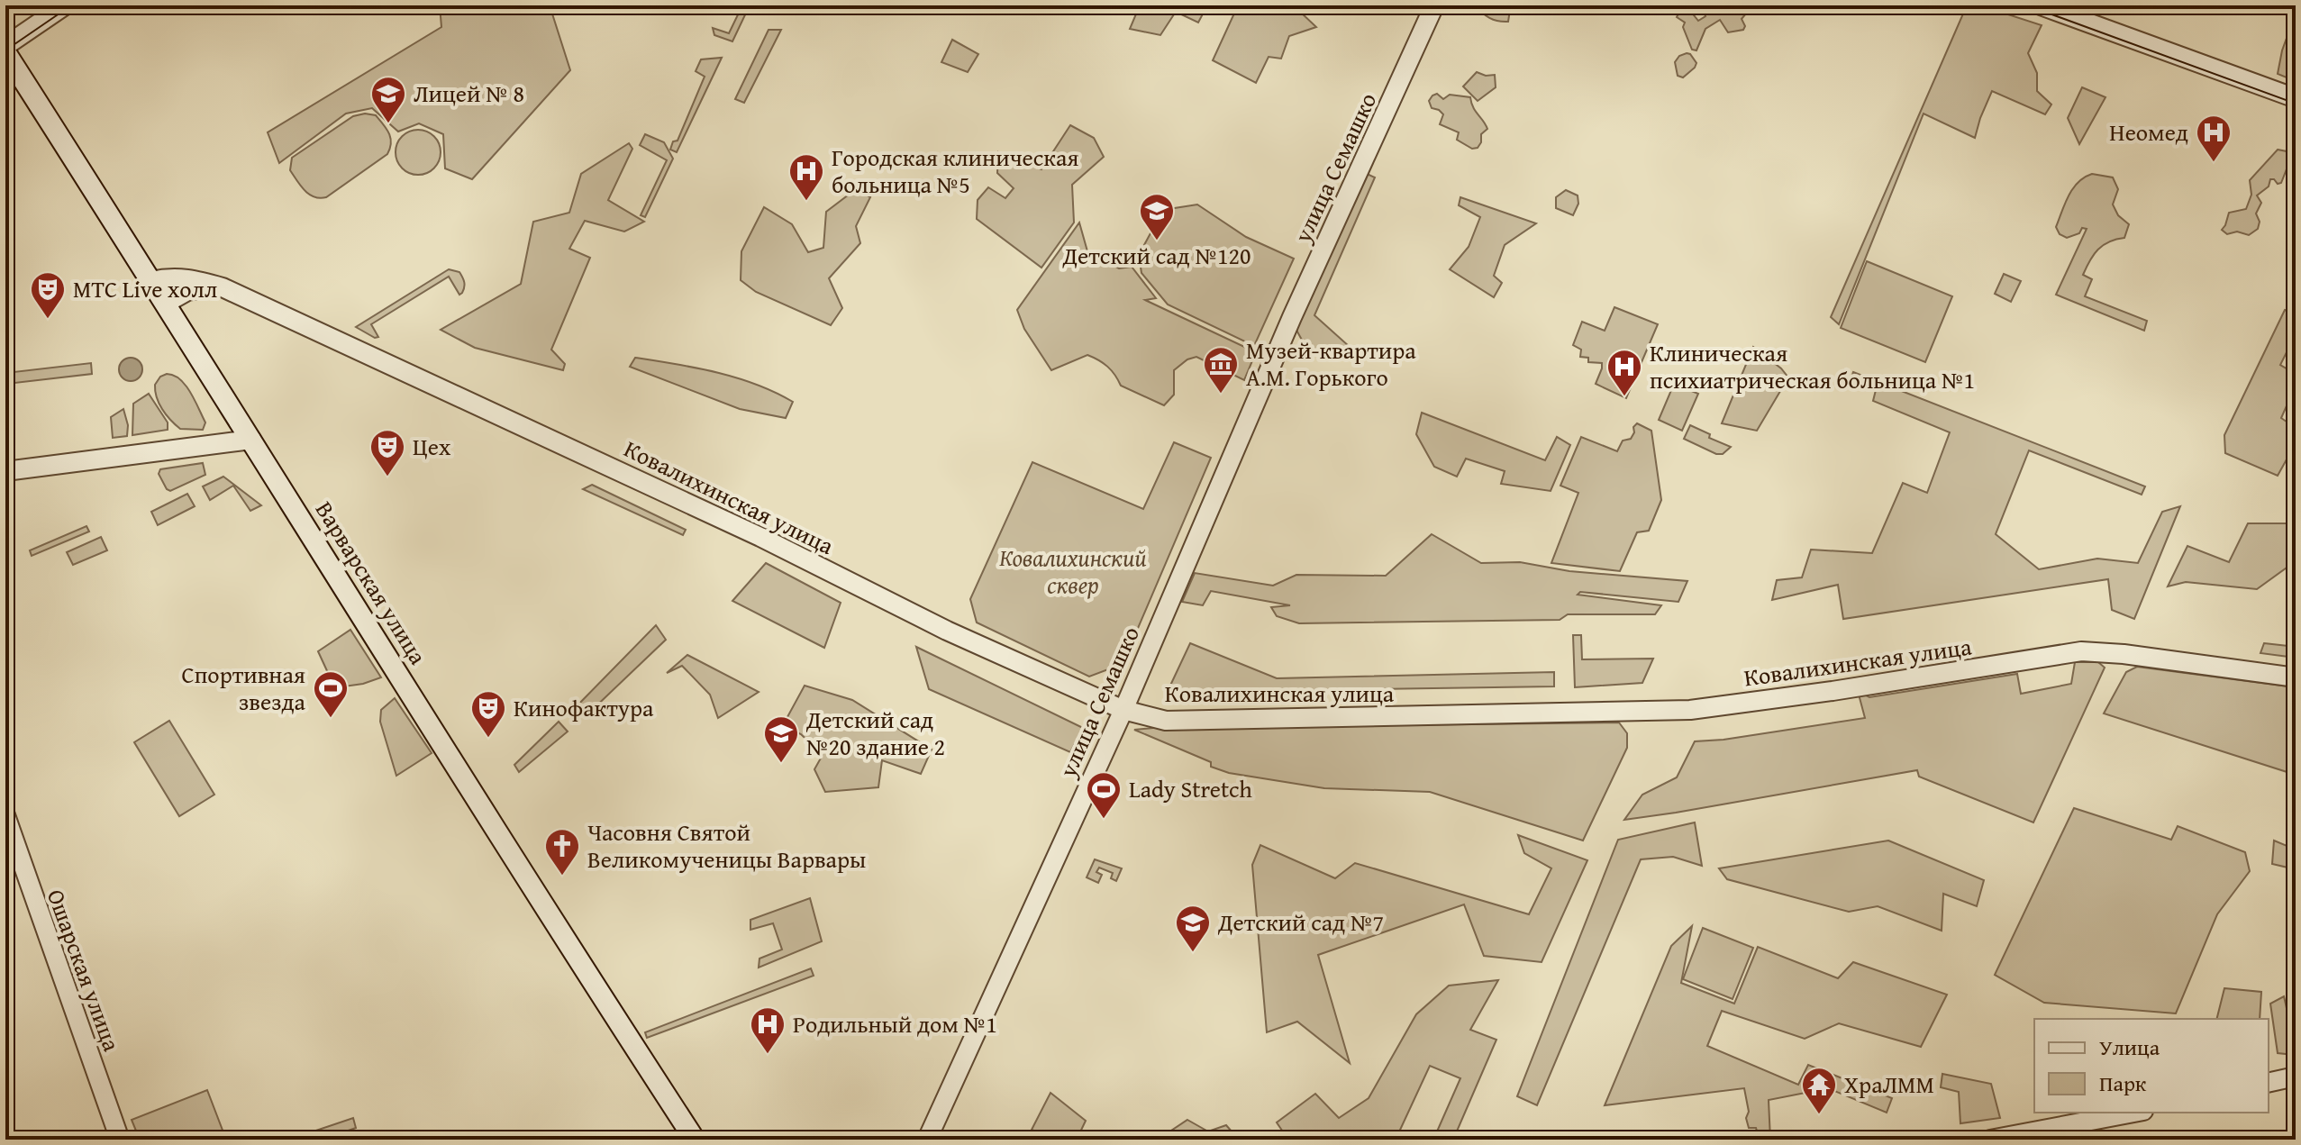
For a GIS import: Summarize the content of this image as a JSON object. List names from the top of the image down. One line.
{"streets":{"main road":["Варварская улица"],"street":["улица Семашко","Ковалихинская улица","Ошарская улица"]},"crossings":[["улица Семашко","Ковалихинская улица"],["Ковалихинская улица","Варварская улица"]],"parks":["Ковалихинский сквер"],"places":{"school or university":["Лицей № 8","Детский сад №120","Детский сад №20 здание 2","Детский сад №7"],"hospital":["Неомед","Городская клиническая больница №5","Клиническая психиатрическая больница №1","Родильный дом №1"],"theatre":["МТС Live холл","Цех","Кинофактура"],"museum":["Музей-квартира А.М. Горького"],"sports":["Спортивная звезда","Lady Stretch"],"church":["Часовня Святой Великомученицы Варвары"],"temple":["ХраЛММ"]},"legend":["Улица","Парк"]}
